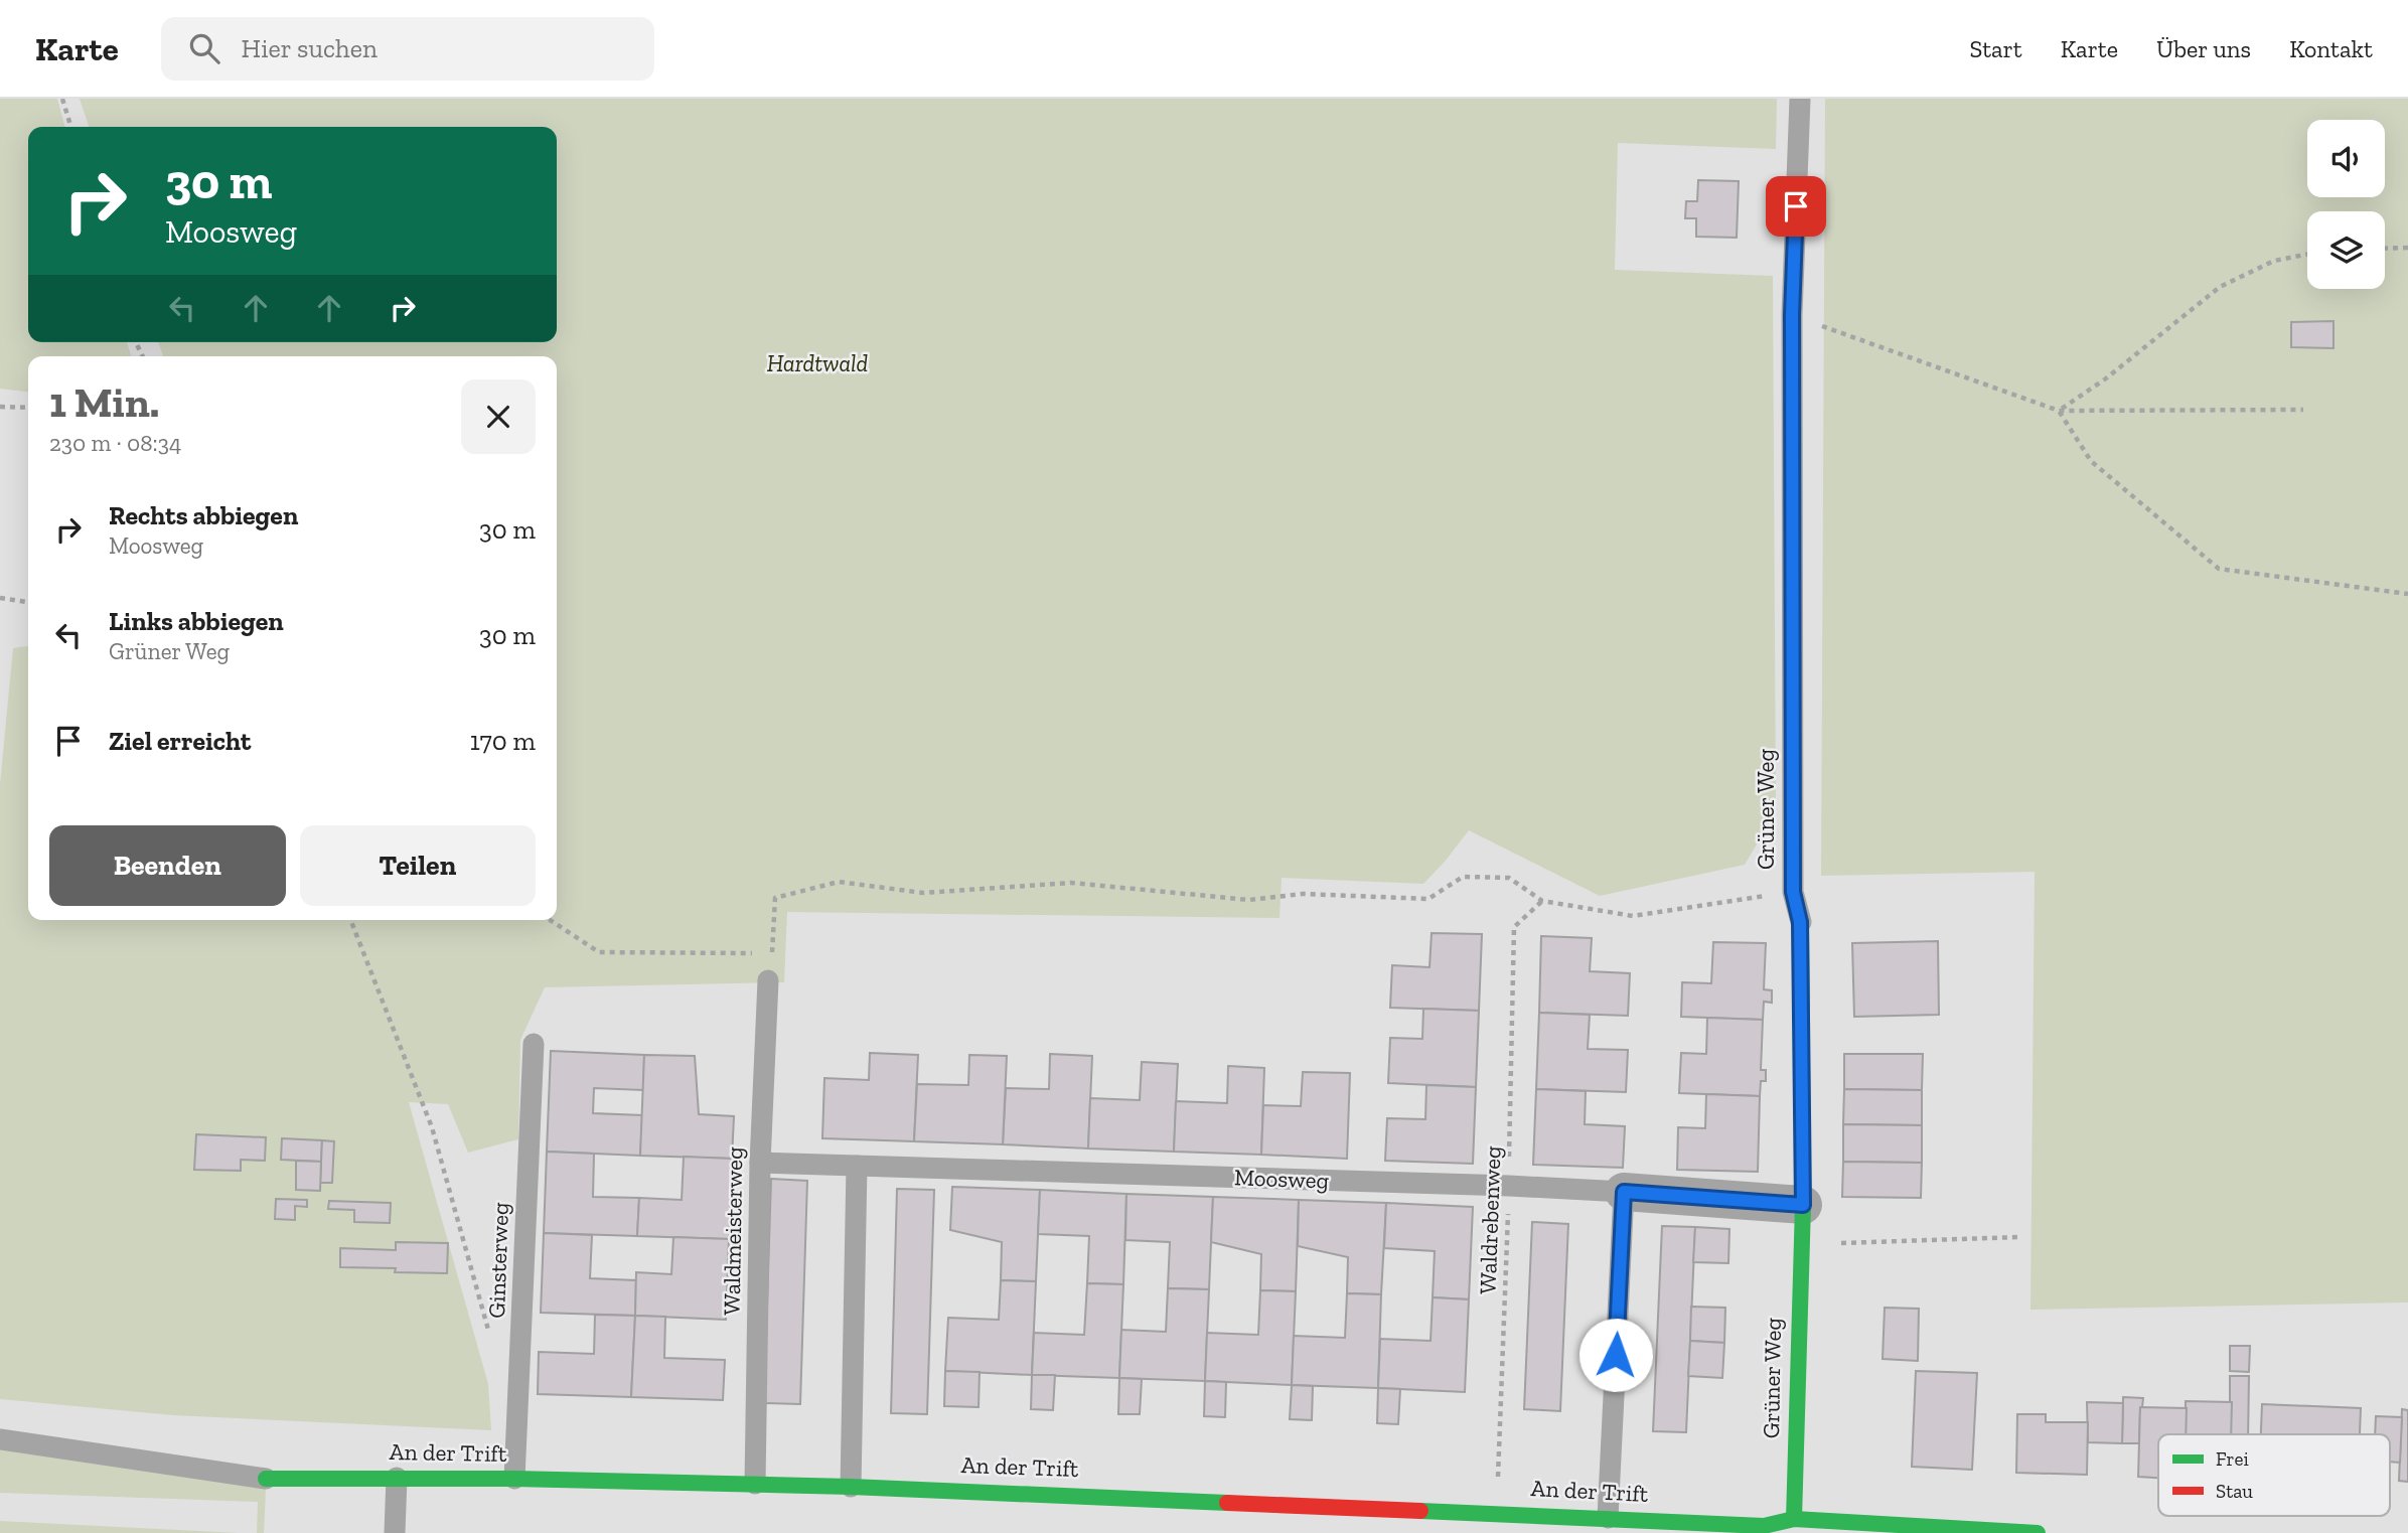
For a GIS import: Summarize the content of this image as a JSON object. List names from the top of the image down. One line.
{"streets":{"street":["Grüner Weg","Moosweg","An der Trift"],"lane":["Waldmeisterweg","Ginsterweg"],"path":["Waldrebenweg"]},"crossings":[["Grüner Weg","Moosweg"],["Grüner Weg","An der Trift"],["Moosweg","Waldrebenweg"],["Moosweg","Waldmeisterweg"],["Waldrebenweg","An der Trift"],["Waldmeisterweg","An der Trift"],["Ginsterweg","An der Trift"]],"parks":["Hardtwald"],"legend":["Frei","Stau"],"page":{"header":"Karte","search":"Hier suchen","nav":["Start","Karte","Über uns","Kontakt"],"turn":["30 m","Moosweg"],"heading":["1 Min.","230 m · 08:34"],"list":[{"name":"Rechts abbiegen","note":"Moosweg","value":"30 m"},{"name":"Links abbiegen","note":"Grüner Weg","value":"30 m"},{"name":"Ziel erreicht","value":"170 m"}],"buttons":["Beenden","Teilen"]}}
